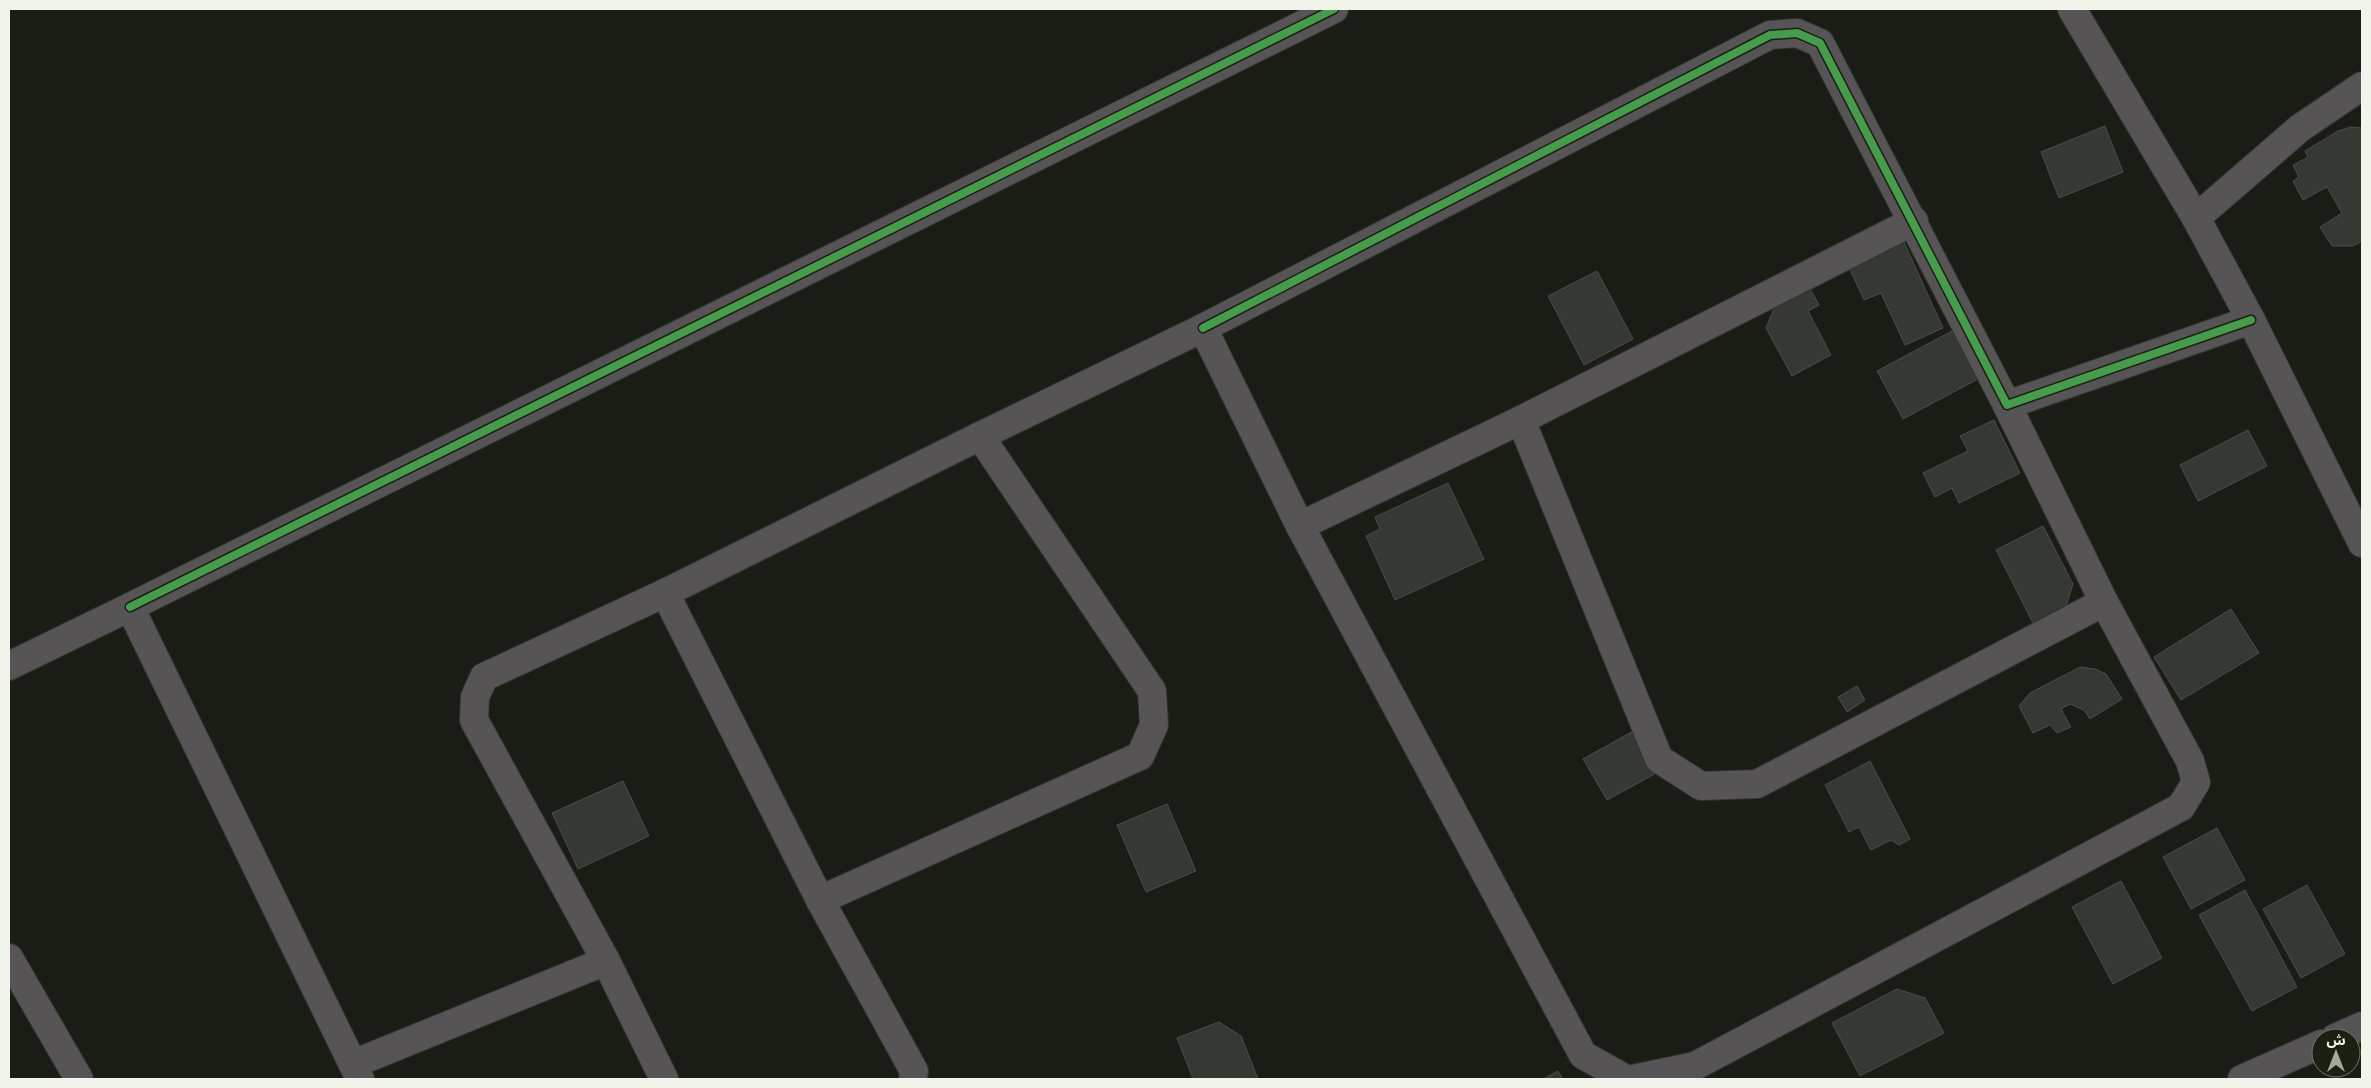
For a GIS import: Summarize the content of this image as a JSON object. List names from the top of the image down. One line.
{"north":"top"}
